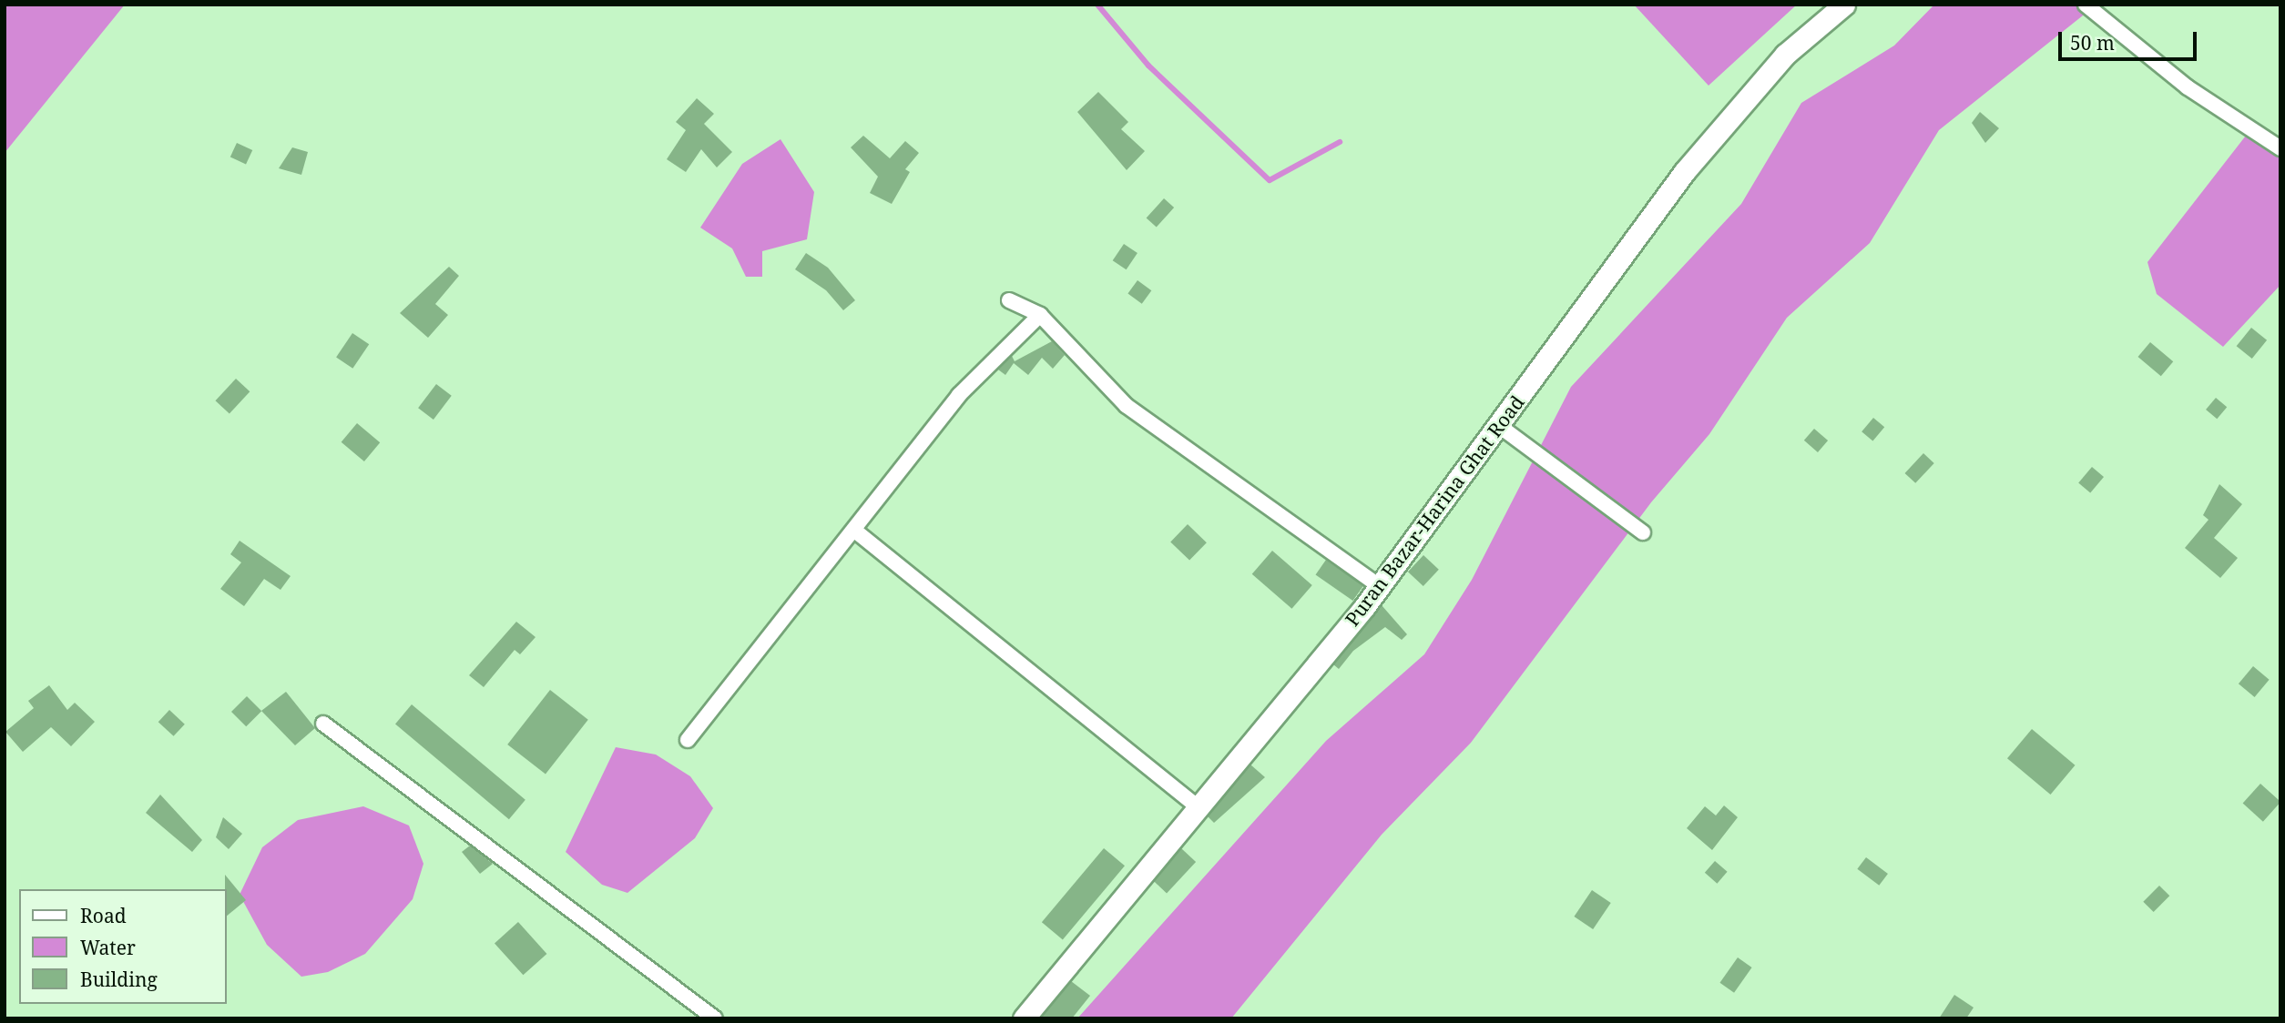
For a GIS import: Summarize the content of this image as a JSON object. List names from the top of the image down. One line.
{"streets":{"main road":["Puran Bazar-Harina Ghat Road"]},"legend":["Road","Water","Building"],"scale_bar":"50 m"}
